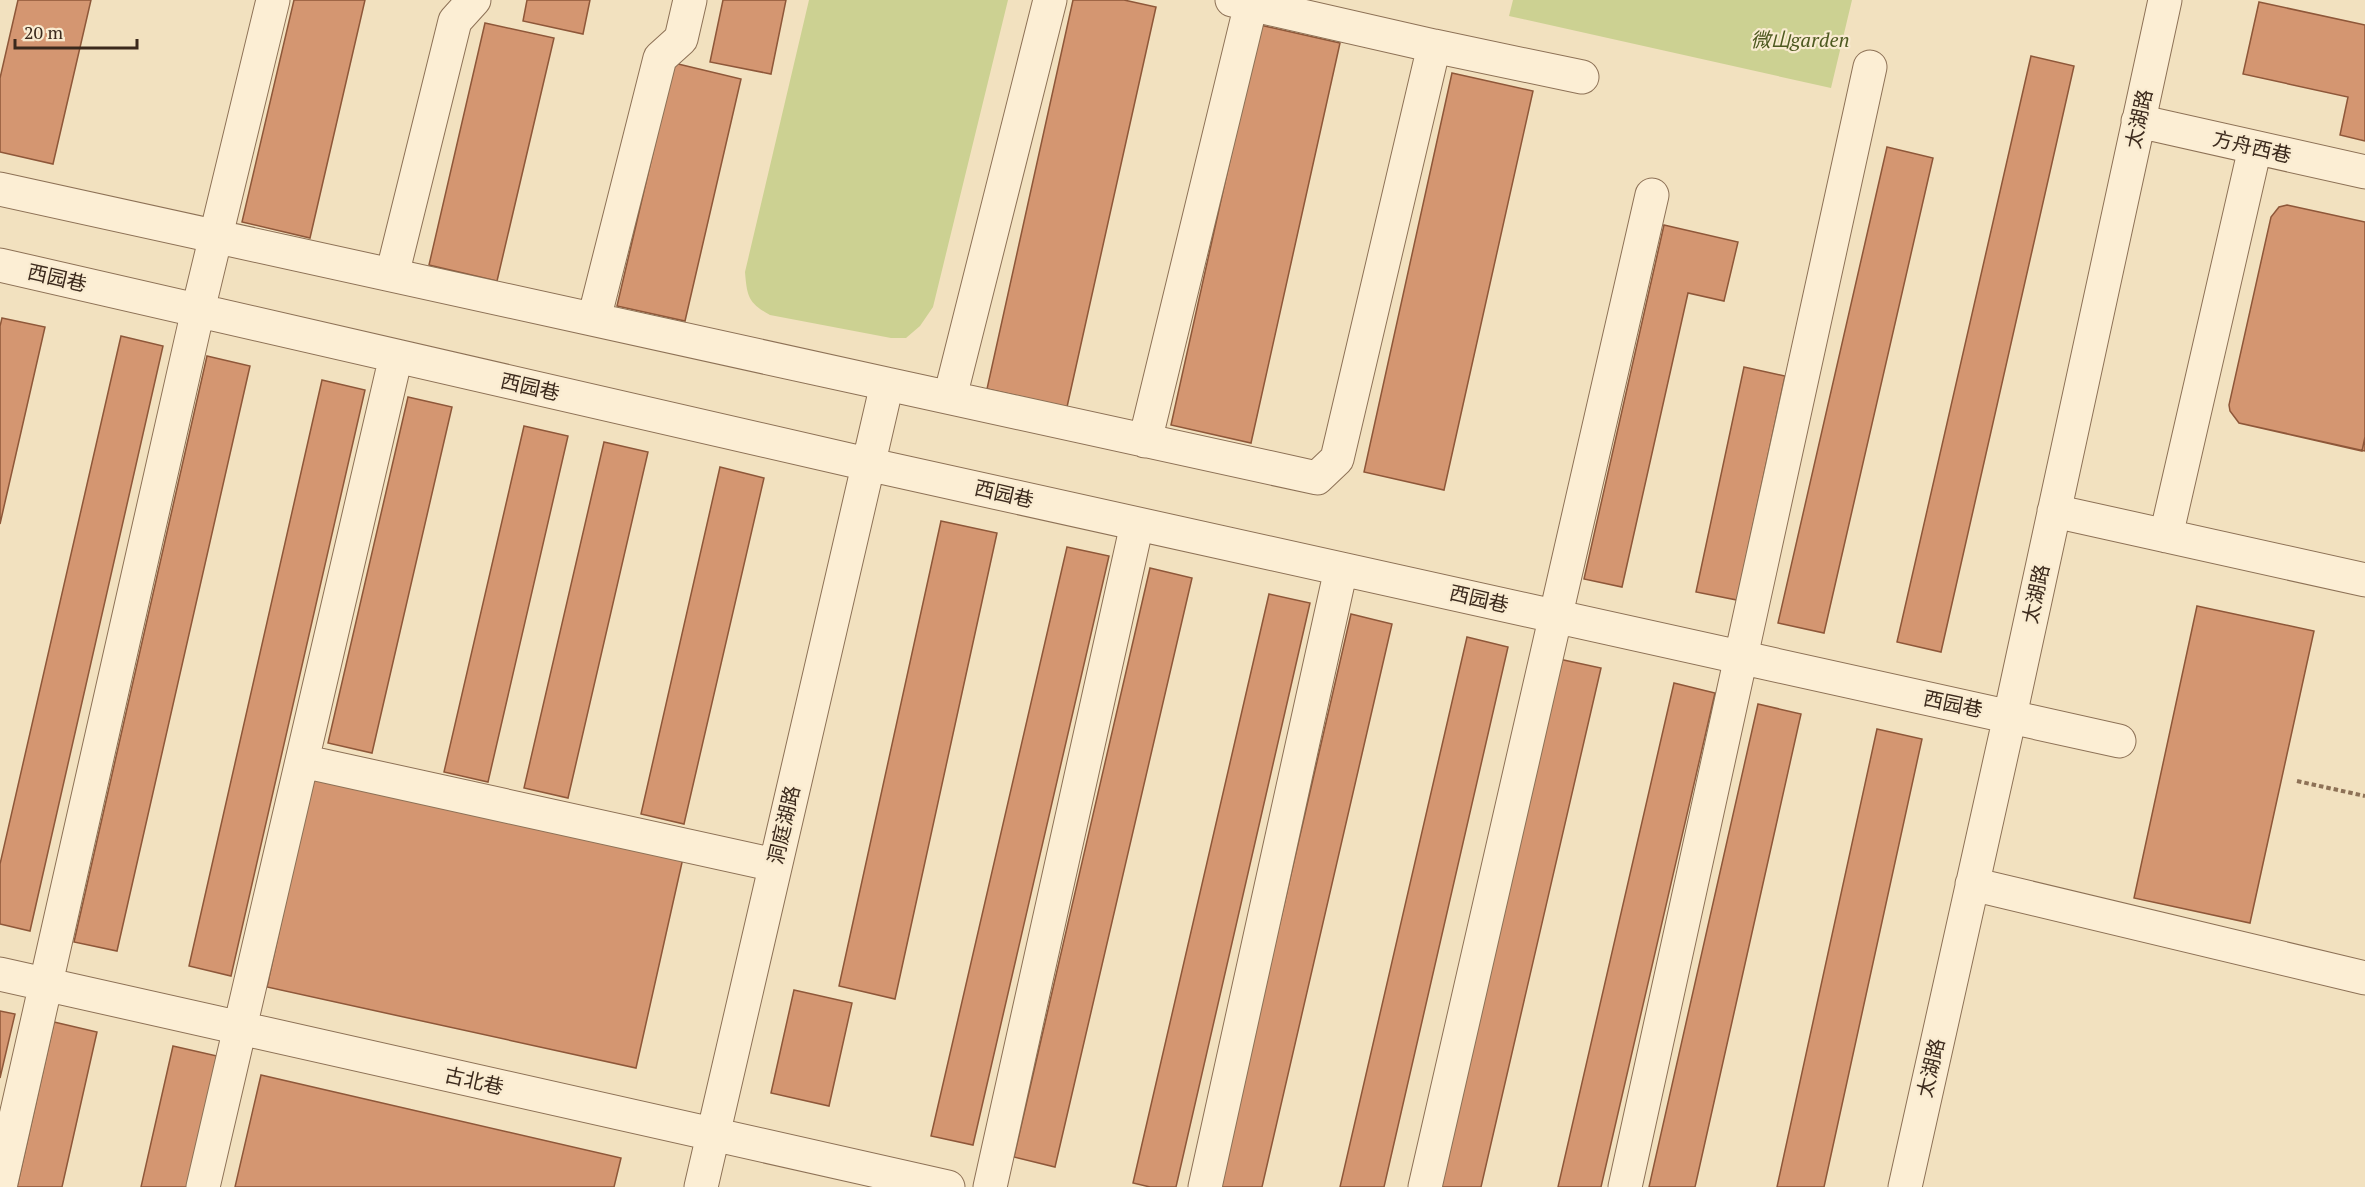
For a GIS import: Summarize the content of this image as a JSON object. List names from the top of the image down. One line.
{"streets":{"street":["太湖路","方舟西巷","西园巷","洞庭湖路","古北巷"]},"crossings":[["太湖路","方舟西巷"],["太湖路","西园巷"],["西园巷","洞庭湖路"],["洞庭湖路","古北巷"]],"parks":["微山garden"],"scale_bar":"20 m"}
